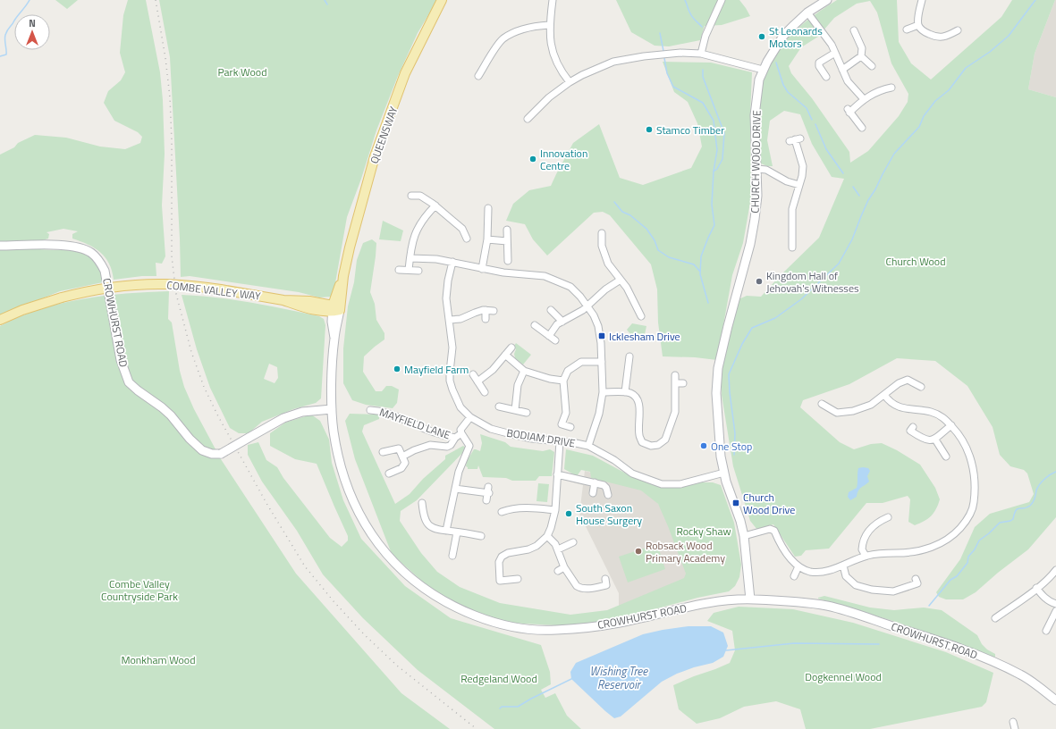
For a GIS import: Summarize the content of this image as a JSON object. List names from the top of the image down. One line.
{"streets":{"main road":["QUEENSWAY","COMBE VALLEY WAY"],"street":["CHURCH WOOD DRIVE","CROWHURST ROAD","MAYFIELD LANE","BODIAM DRIVE"]},"crossings":[["QUEENSWAY","COMBE VALLEY WAY"],["QUEENSWAY","CROWHURST ROAD"],["CHURCH WOOD DRIVE","CROWHURST ROAD"],["CHURCH WOOD DRIVE","BODIAM DRIVE"],["MAYFIELD LANE","BODIAM DRIVE"]],"water":["Wishing Tree Reservoir"],"parks":["Park Wood","Church Wood","Rocky Shaw","Combe Valley Countryside Park","Monkham Wood","Dogkennel Wood","Redgeland Wood"],"places":{"other":["St Leonards Motors","Stamco Timber","Innovation Centre","Kingdom Hall of Jehovah's Witnesses","Mayfield Farm","One Stop","South Saxon House Surgery","Robsack Wood Primary Academy"],"transit":["Icklesham Drive","Church Wood Drive"]},"north":"top"}
